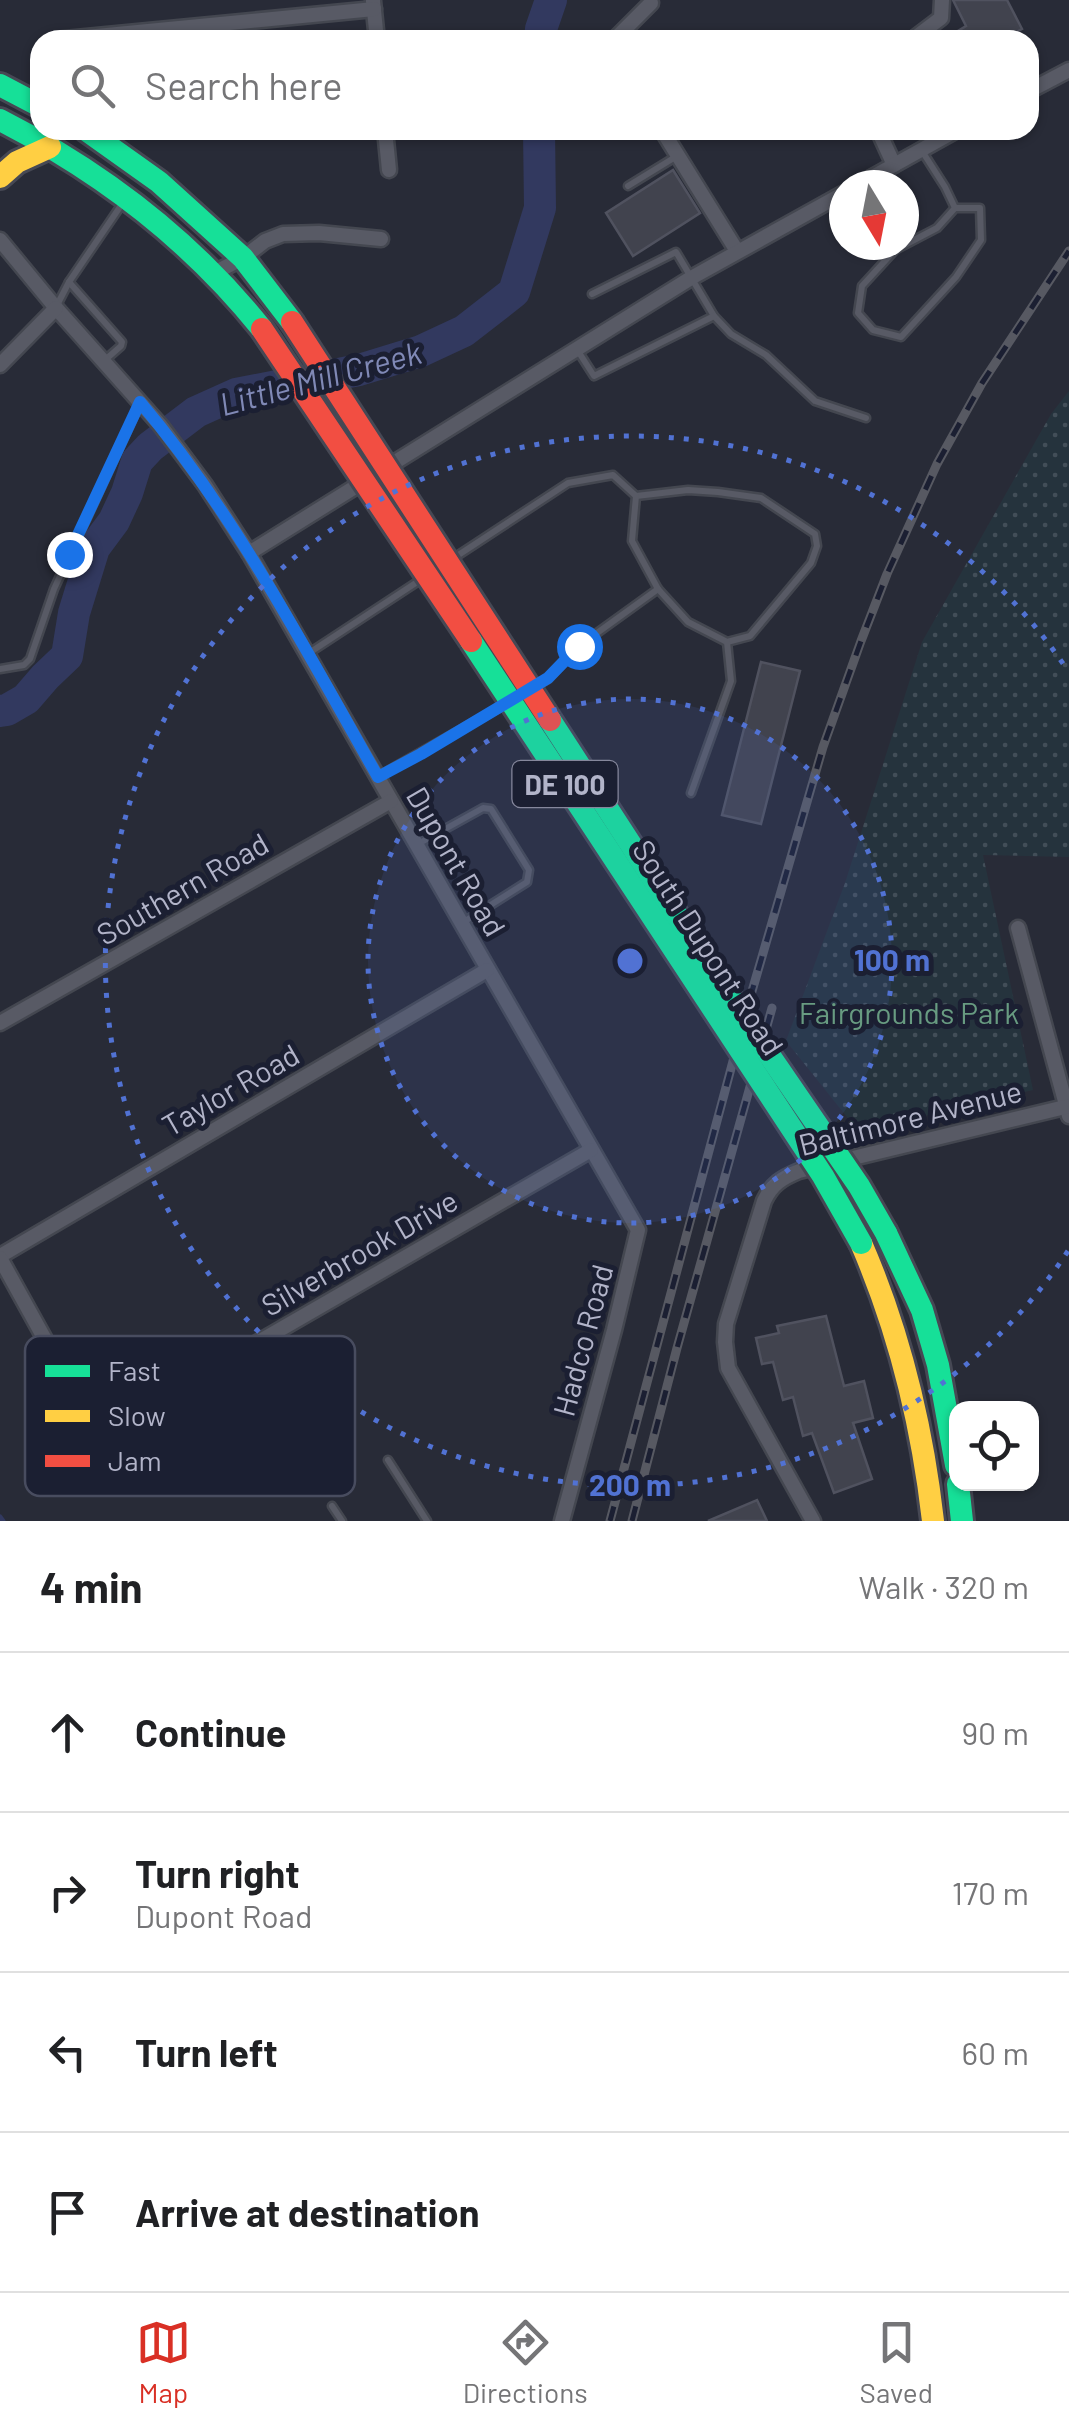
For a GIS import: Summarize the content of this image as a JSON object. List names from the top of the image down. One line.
{"streets":{"main road":["DE 100","South Dupont Road"],"street":["Dupont Road","Southern Road","Taylor Road","Baltimore Avenue","Silverbrook Drive","Hadco Road"]},"crossings":[["Dupont Road","Southern Road"],["Dupont Road","Taylor Road"],["Dupont Road","Silverbrook Drive"],["Dupont Road","Hadco Road"],["Taylor Road","Silverbrook Drive"]],"water":["Little Mill Creek"],"parks":["Fairgrounds Park"],"legend":["Fast","Slow","Jam"],"north":"bottom","page":{"search":"Search here","heading":["4 min","Walk · 320 m"],"list":[["Continue","90 m"],["Turn right","Dupont Road","170 m"],["Turn left","60 m"],"Arrive at destination"],"nav":["Map","Directions","Saved"]},"rings":["100 m","200 m"]}
